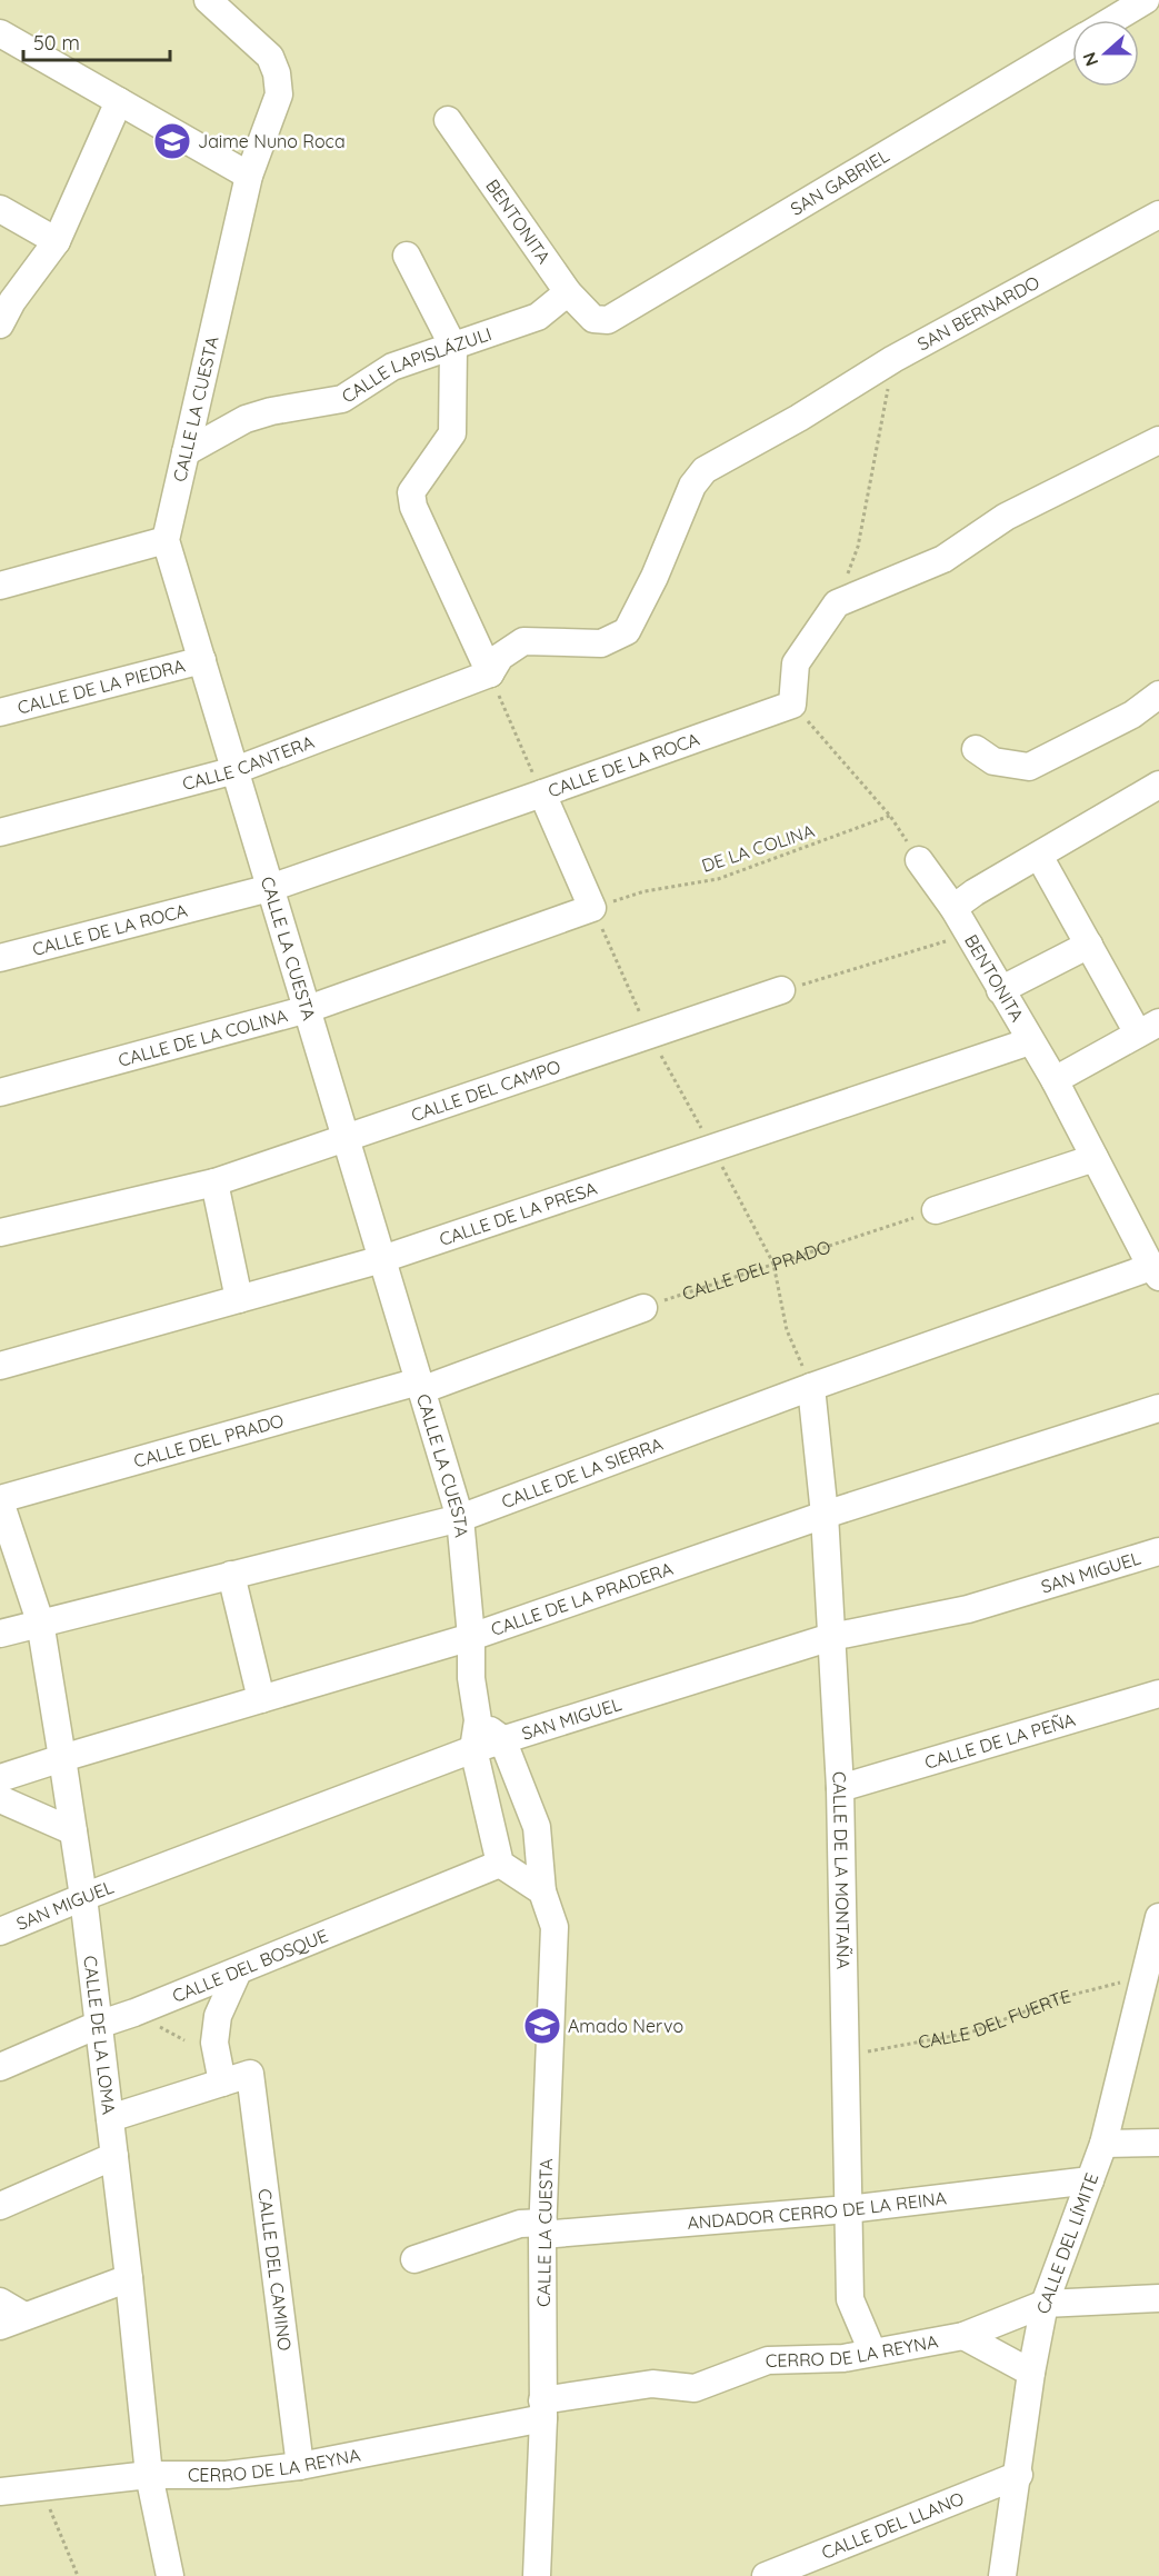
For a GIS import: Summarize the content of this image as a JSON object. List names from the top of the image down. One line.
{"streets":{"street":["SAN GABRIEL","BENTONITA","SAN BERNARDO","CALLE LAPISLÁZULI","CALLE LA CUESTA","CALLE DE LA PIEDRA","CALLE CANTERA","CALLE DE LA ROCA","CALLE DE LA COLINA","CALLE DEL CAMPO","CALLE DE LA PRESA","CALLE DEL PRADO","CALLE DE LA SIERRA","SAN MIGUEL","CALLE DE LA PRADERA","CALLE DE LA PEÑA","CALLE DE LA MONTAÑA","CALLE DEL BOSQUE","CALLE DE LA LOMA","ANDADOR CERRO DE LA REINA","CALLE DEL LÍMITE","CALLE DEL CAMINO","CERRO DE LA REYNA","CALLE DEL LLANO"],"path":["DE LA COLINA","CALLE DEL FUERTE"]},"crossings":[["SAN GABRIEL","BENTONITA"],["BENTONITA","CALLE LAPISLÁZULI"],["BENTONITA","CALLE DE LA PRESA"],["BENTONITA","CALLE DE LA SIERRA"],["SAN BERNARDO","CALLE CANTERA"],["CALLE LAPISLÁZULI","CALLE LA CUESTA"],["CALLE LA CUESTA","CALLE DE LA PIEDRA"],["CALLE LA CUESTA","CALLE CANTERA"],["CALLE LA CUESTA","CALLE DE LA ROCA"],["CALLE LA CUESTA","CALLE DE LA COLINA"],["CALLE LA CUESTA","CALLE DEL CAMPO"],["CALLE LA CUESTA","CALLE DE LA PRESA"],["CALLE LA CUESTA","CALLE DEL PRADO"],["CALLE LA CUESTA","CALLE DE LA SIERRA"],["CALLE LA CUESTA","SAN MIGUEL"],["CALLE LA CUESTA","CALLE DE LA PRADERA"],["CALLE LA CUESTA","CALLE DEL BOSQUE"],["CALLE LA CUESTA","ANDADOR CERRO DE LA REINA"],["CALLE LA CUESTA","CERRO DE LA REYNA"],["DE LA COLINA","CALLE DE LA COLINA"],["CALLE DEL PRADO","CALLE DE LA LOMA"],["CALLE DE LA SIERRA","CALLE DE LA MONTAÑA"],["CALLE DE LA SIERRA","CALLE DE LA LOMA"],["SAN MIGUEL","CALLE DE LA MONTAÑA"],["SAN MIGUEL","CALLE DE LA LOMA"],["CALLE DE LA PRADERA","CALLE DE LA MONTAÑA"],["CALLE DE LA PRADERA","CALLE DE LA LOMA"],["CALLE DE LA PEÑA","CALLE DE LA MONTAÑA"],["CALLE DE LA MONTAÑA","CALLE DEL FUERTE"],["CALLE DE LA MONTAÑA","ANDADOR CERRO DE LA REINA"],["CALLE DE LA MONTAÑA","CERRO DE LA REYNA"],["CALLE DEL BOSQUE","CALLE DE LA LOMA"],["CALLE DEL FUERTE","CALLE DEL LÍMITE"],["CALLE DE LA LOMA","CERRO DE LA REYNA"],["ANDADOR CERRO DE LA REINA","CALLE DEL LÍMITE"],["CALLE DEL LÍMITE","CERRO DE LA REYNA"],["CALLE DEL LÍMITE","CALLE DEL LLANO"],["CALLE DEL CAMINO","CERRO DE LA REYNA"]],"places":{"school or university":["Jaime Nuno Roca","Amado Nervo"]},"scale_bar":"50 m","north":"left"}
